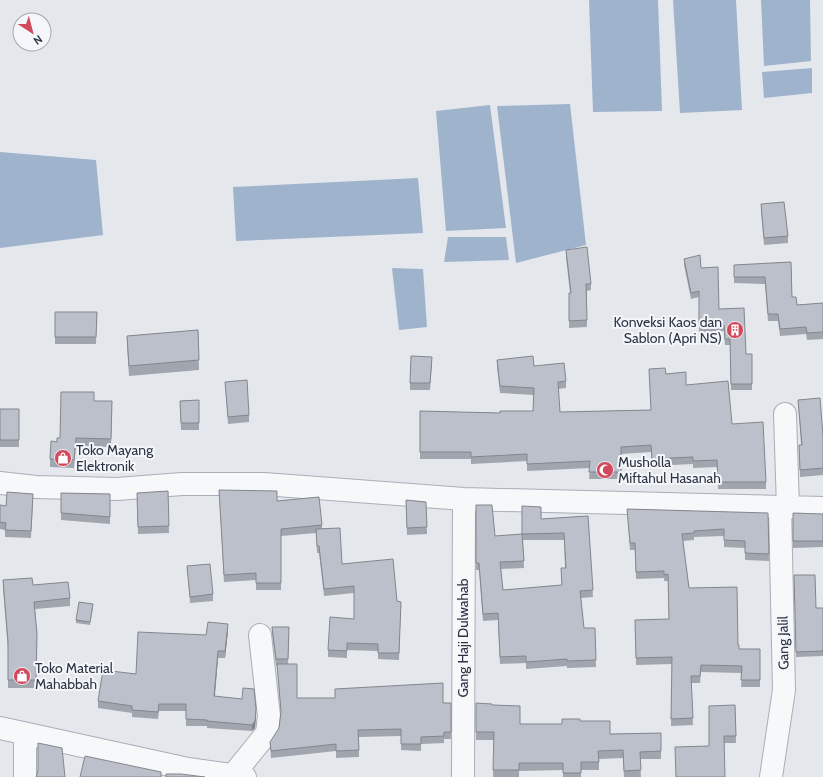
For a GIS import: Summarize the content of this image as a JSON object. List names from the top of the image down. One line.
{"streets":{"street":["Gang Haji Dulwahab","Gang Jalil"]},"places":{"building":["Konveksi Kaos dan Sablon (Apri NS)"],"shop":["Toko Mayang Elektronik","Toko Material Mahabbah"],"mosque":["Musholla Miftahul Hasanah"]},"north":"bottom right"}
